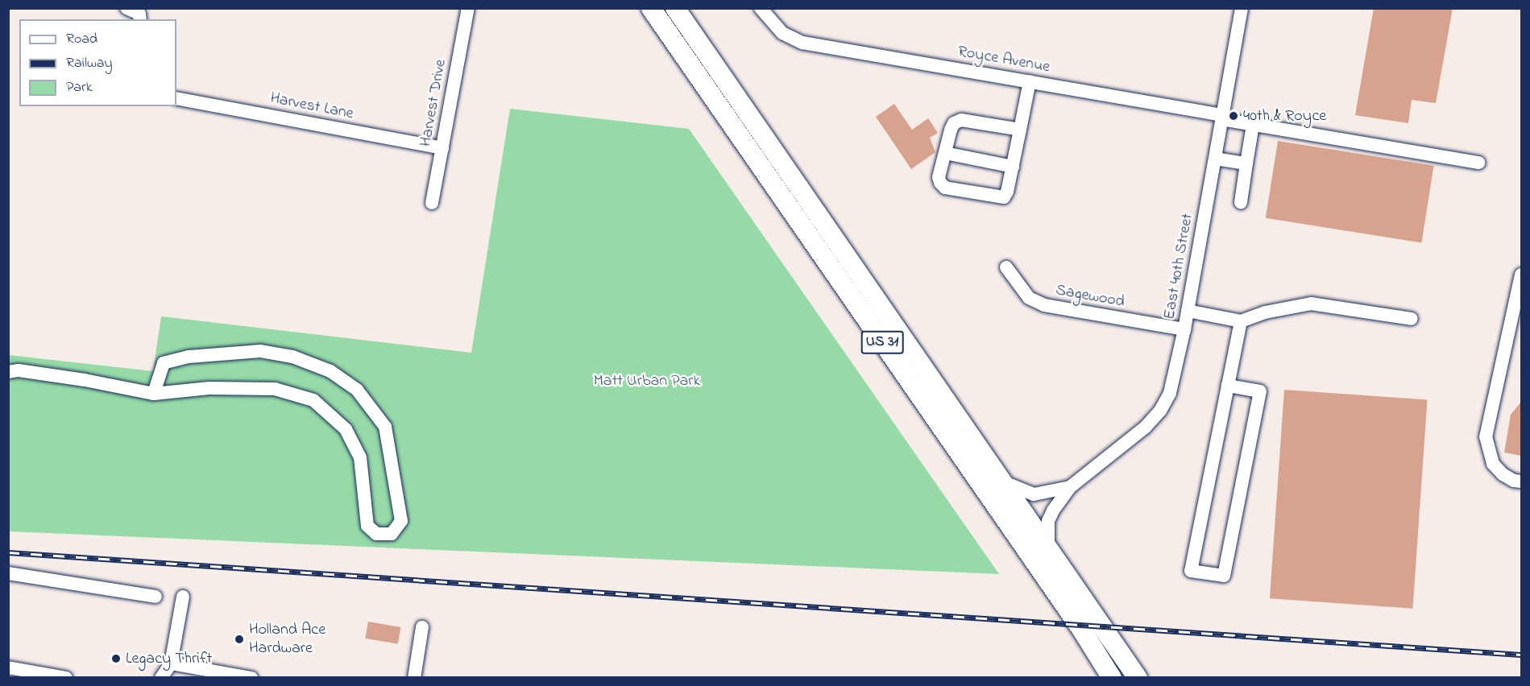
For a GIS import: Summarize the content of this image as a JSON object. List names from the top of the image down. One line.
{"streets":{"highway":["US 31"],"street":["Royce Avenue","Harvest Drive","Harvest Lane","East 40th Street","Sagewood"]},"crossings":[["Royce Avenue","East 40th Street"],["Harvest Drive","Harvest Lane"],["East 40th Street","Sagewood"]],"parks":["Matt Urban Park"],"places":["40th & Royce","Holland Ace Hardware","Legacy Thrift"],"legend":["Road","Railway","Park"]}
